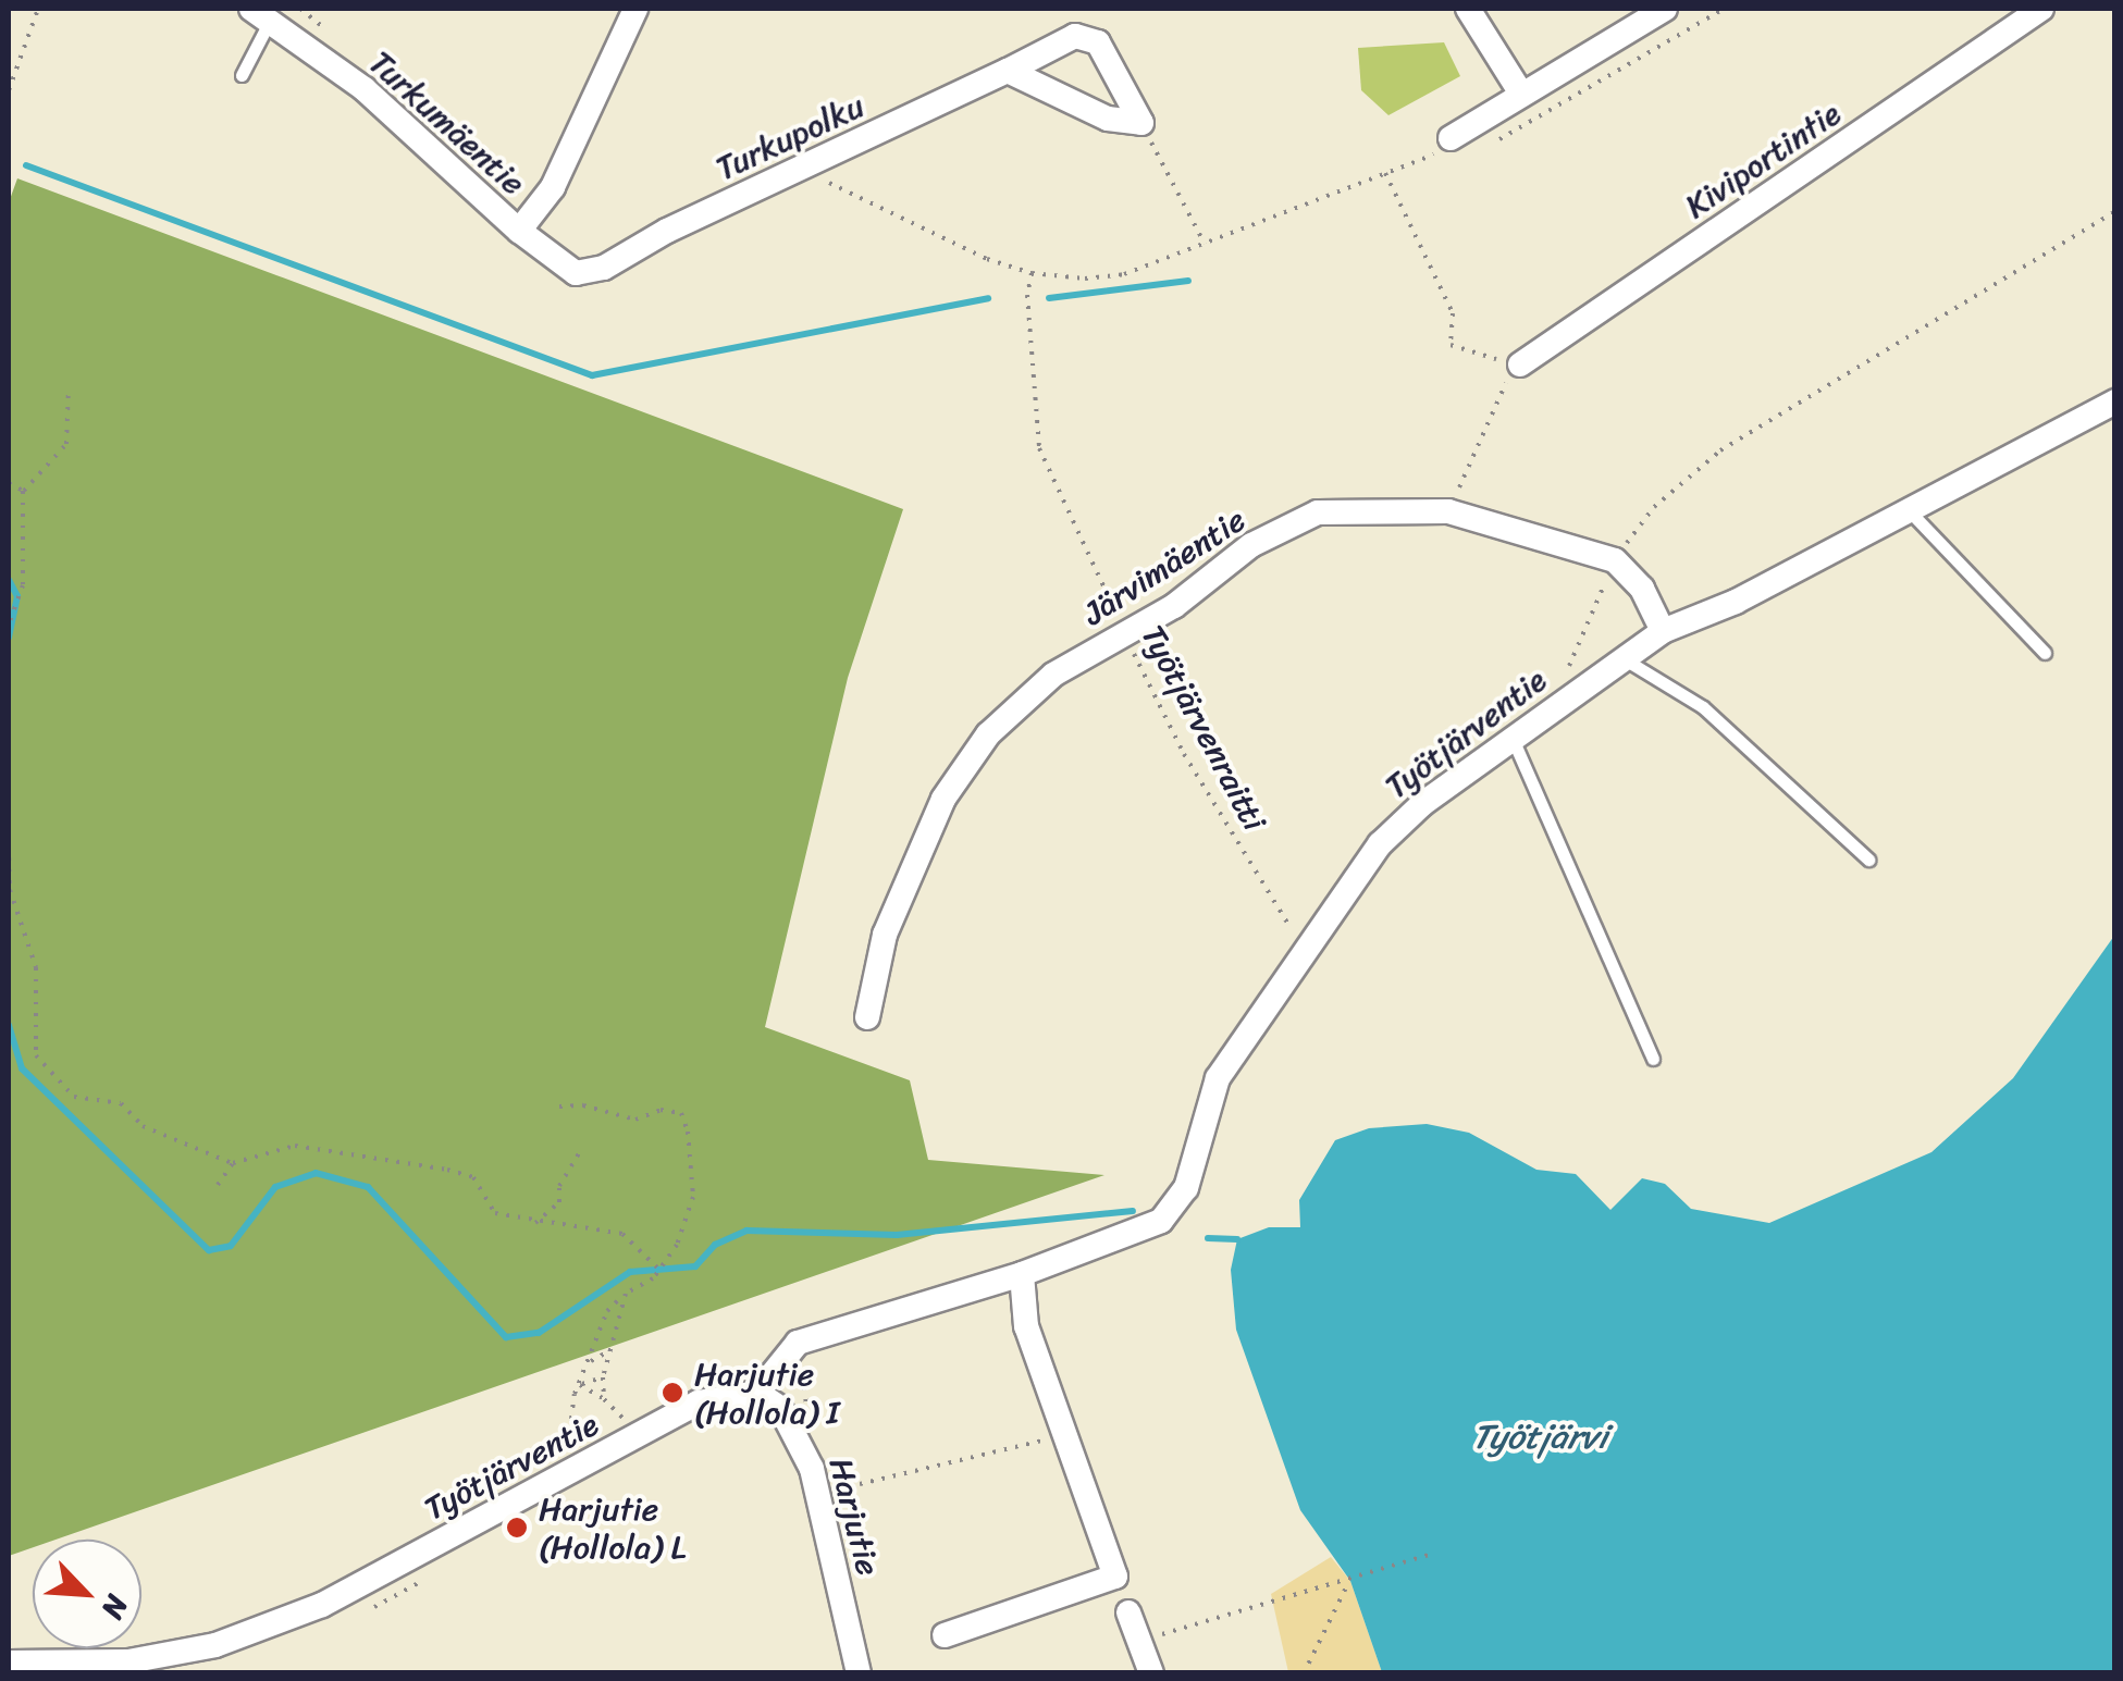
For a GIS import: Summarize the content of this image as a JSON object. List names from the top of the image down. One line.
{"streets":{"street":["Turkumäentie","Turkupolku","Kiviportintie","Järvimäentie","Työtjärventie","Harjutie"],"path":["Työtjärvenraitti"]},"crossings":[["Turkumäentie","Turkupolku"],["Järvimäentie","Työtjärvenraitti"],["Työtjärventie","Harjutie"]],"water":["Työtjärvi"],"places":["Harjutie (Hollola) I","Harjutie (Hollola) L"],"north":"bottom right"}
